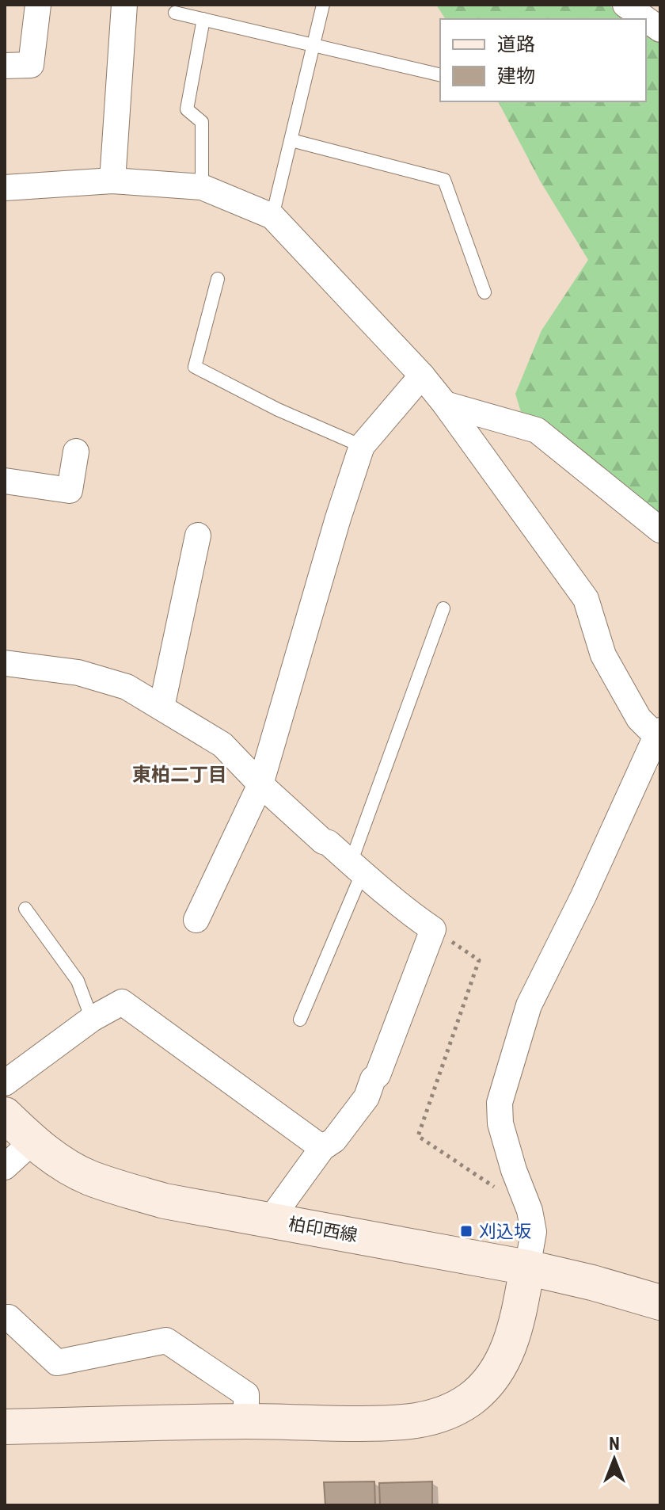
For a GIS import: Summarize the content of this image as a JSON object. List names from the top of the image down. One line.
{"streets":{"main road":["柏印西線"]},"districts":["東柏二丁目"],"places":{"transit":["刈込坂"]},"legend":["道路","建物"],"north":"top"}
